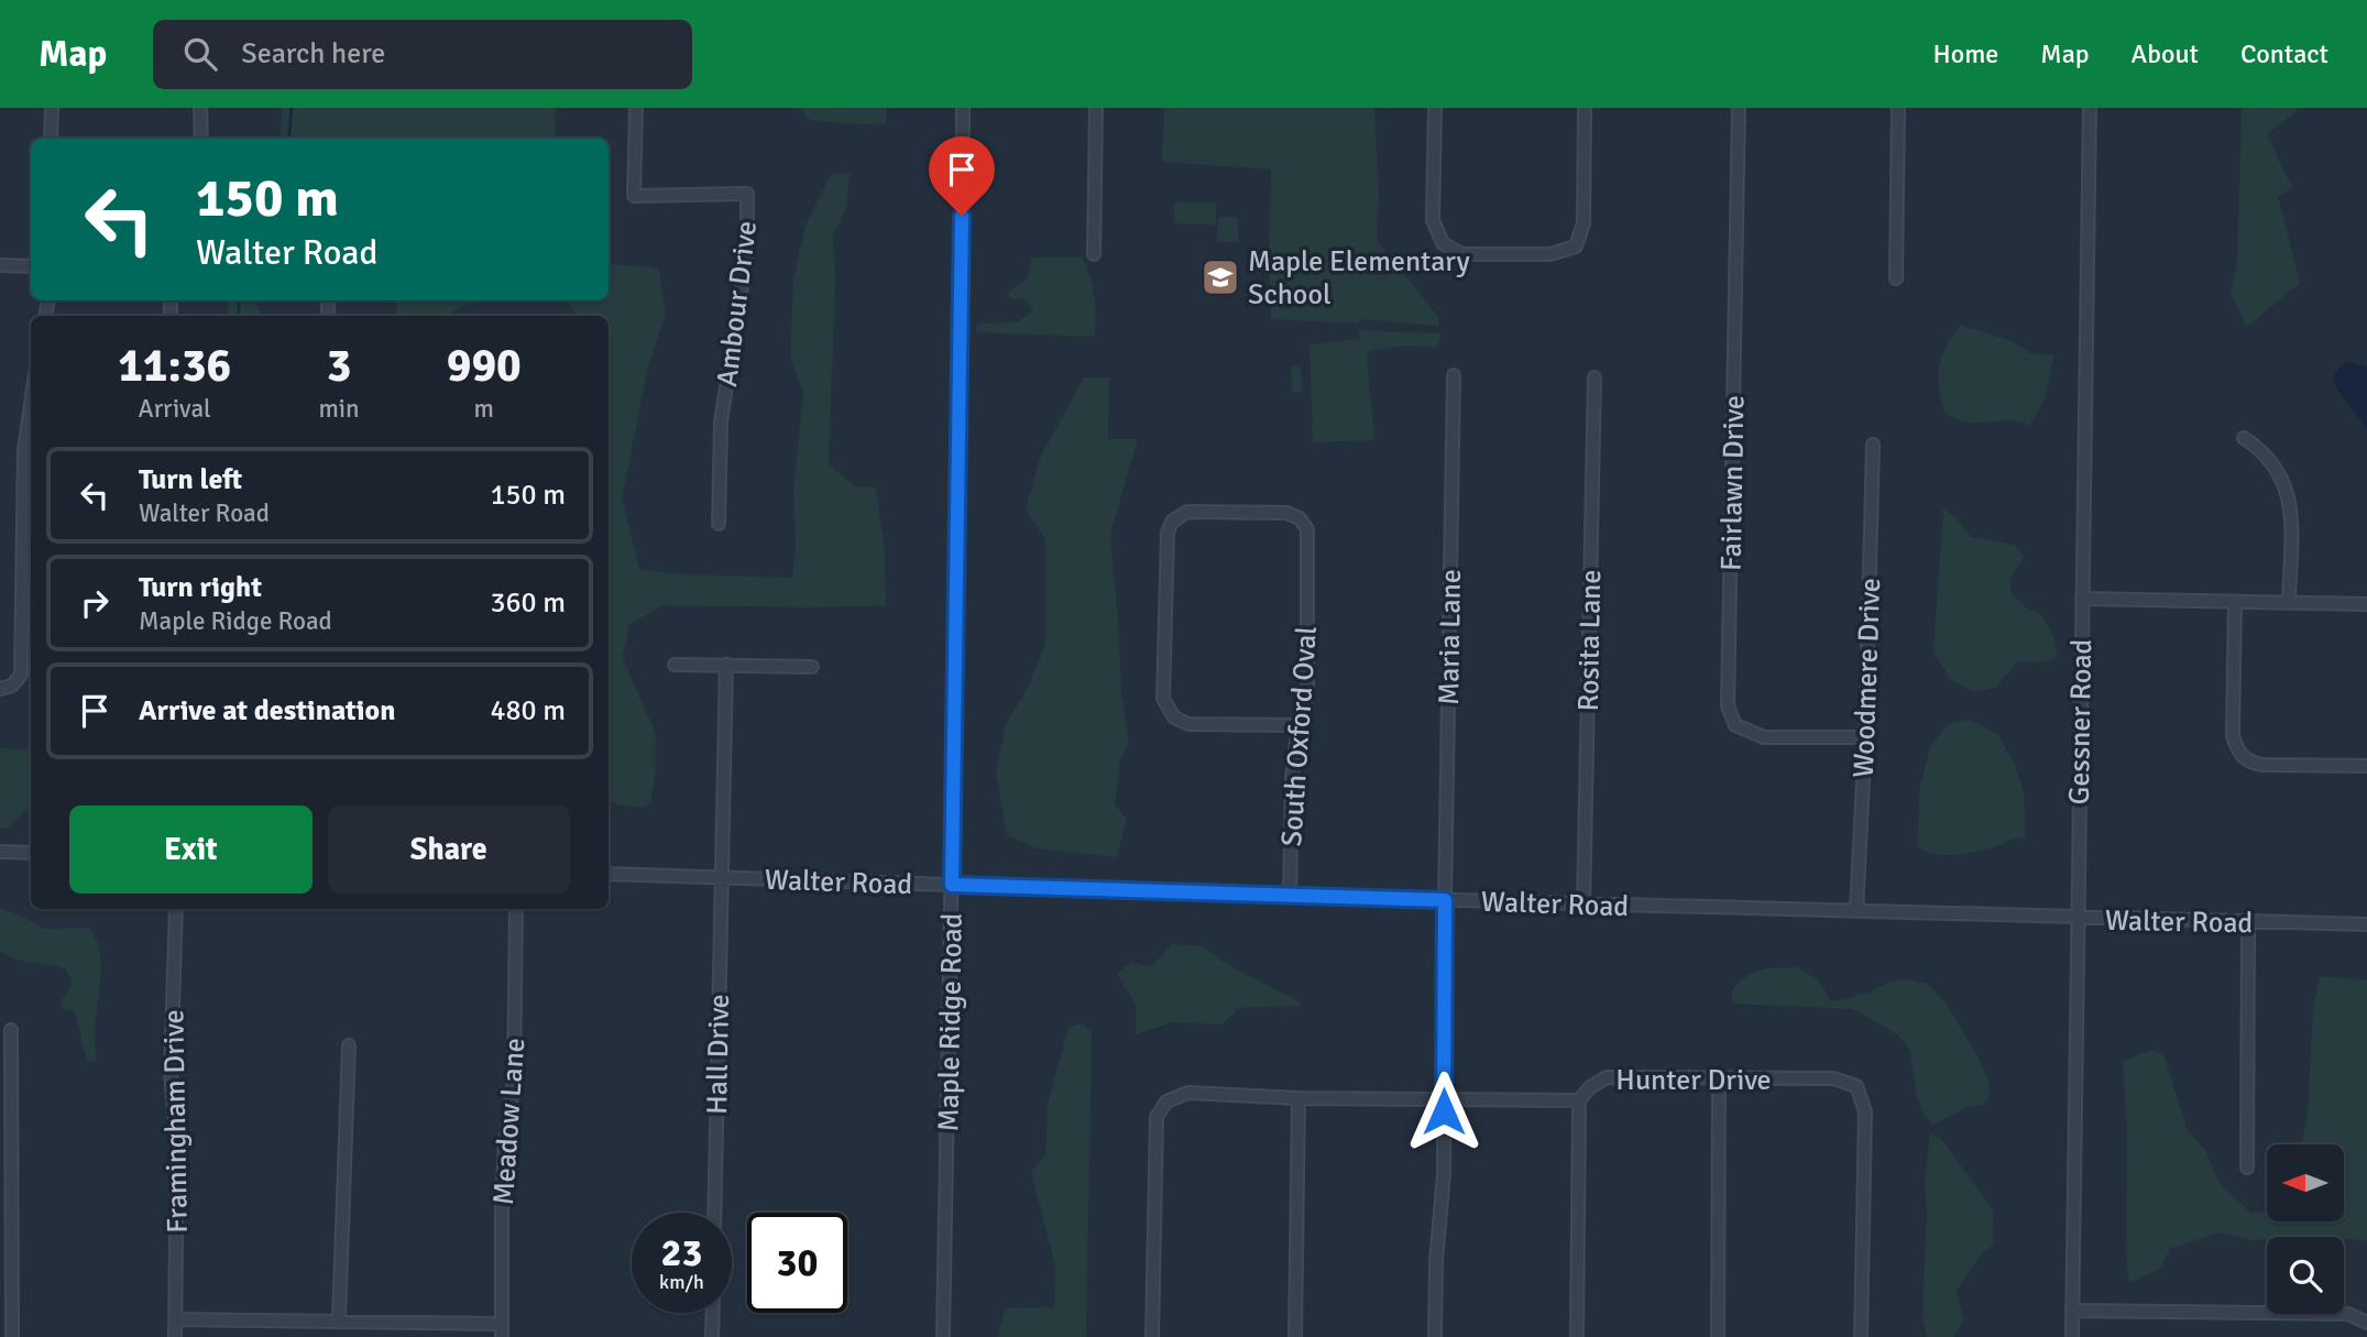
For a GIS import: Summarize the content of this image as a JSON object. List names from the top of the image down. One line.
{"streets":{"street":["Ambour Drive","Fairlawn Drive","Maria Lane","Rosita Lane","Woodmere Drive","Gessner Road","South Oxford Oval","Walter Road","Maple Ridge Road","Hall Drive","Hunter Drive","Framingham Drive","Meadow Lane"]},"crossings":[["Fairlawn Drive","Woodmere Drive"],["Maria Lane","Walter Road"],["Maria Lane","Hunter Drive"],["Rosita Lane","Walter Road"],["Woodmere Drive","Walter Road"],["Gessner Road","Walter Road"],["South Oxford Oval","Walter Road"],["Walter Road","Maple Ridge Road"],["Walter Road","Hall Drive"]],"places":{"school or university":["Maple Elementary School"]},"north":"left","page":{"header":"Map","search":"Search here","nav":["Home","Map","About","Contact"],"turn":["150 m","Walter Road"],"eta":["11:36","Arrival","3","min","990","m"],"list":[{"name":"Turn left","note":"Walter Road","value":"150 m"},{"name":"Turn right","note":"Maple Ridge Road","value":"360 m"},{"name":"Arrive at destination","value":"480 m"}],"buttons":["Exit","Share"],"speed":"23 km/h","limit":"30"}}
